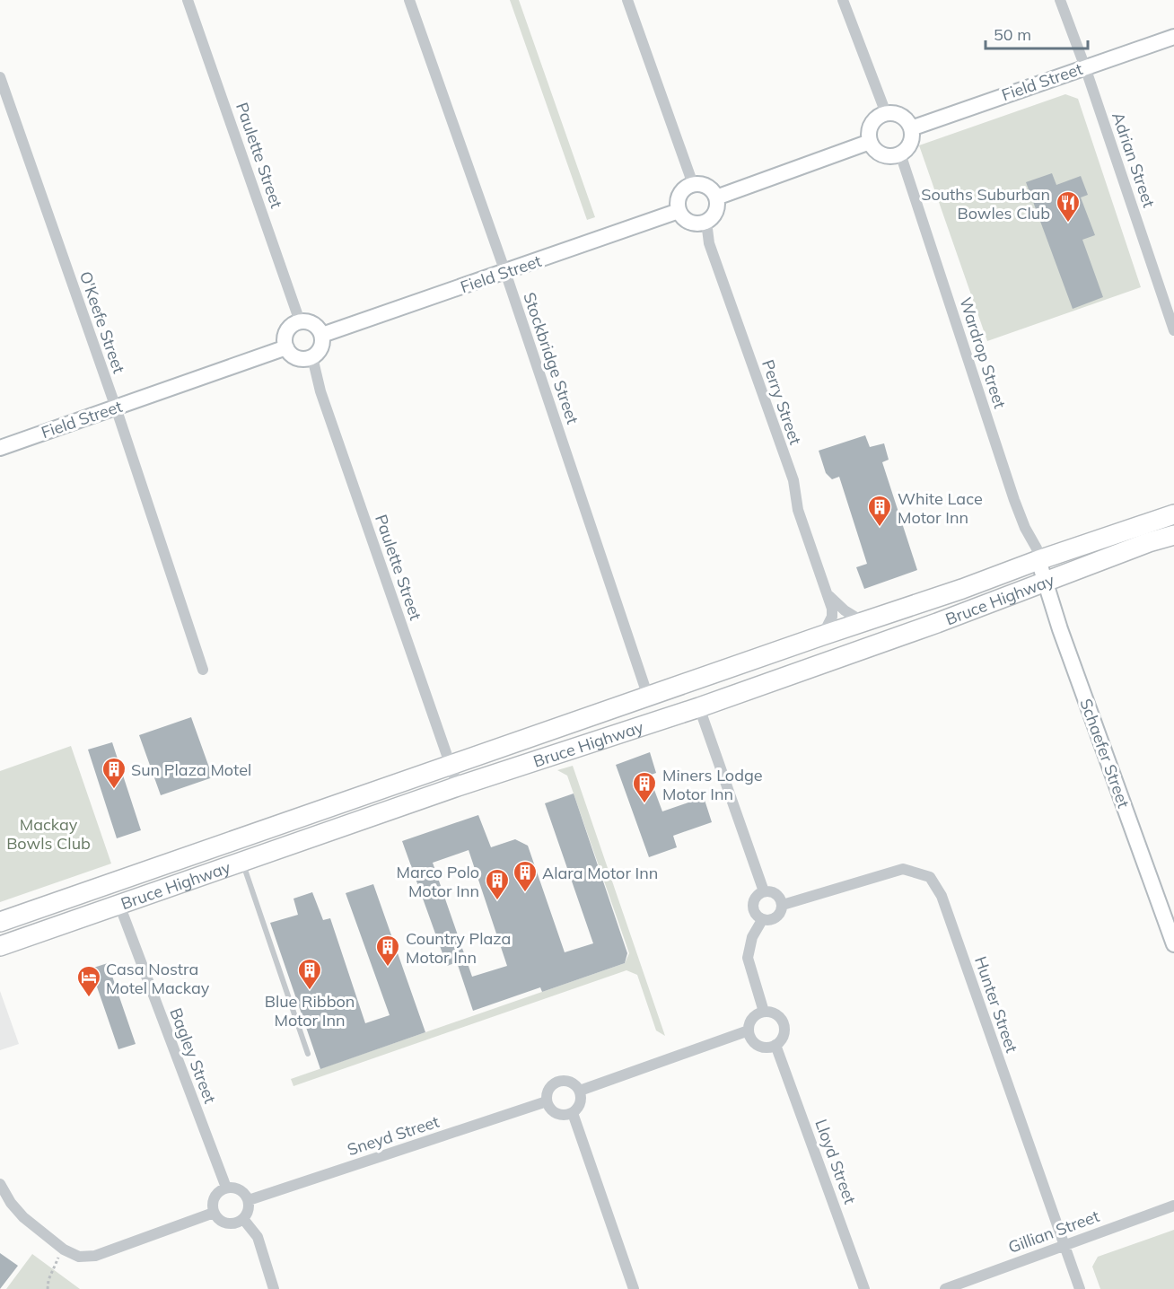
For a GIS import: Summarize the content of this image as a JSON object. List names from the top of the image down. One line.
{"streets":{"highway":["Bruce Highway"],"street":["Field Street","Paulette Street","Adrian Street","O'Keefe Street","Wardrop Street","Stockbridge Street","Perry Street","Schaefer Street","Hunter Street","Bagley Street","Sneyd Street","Lloyd Street","Gillian Street"]},"crossings":[["Field Street","Paulette Street"],["Field Street","Adrian Street"],["Field Street","O'Keefe Street"],["Field Street","Wardrop Street"],["Field Street","Stockbridge Street"],["Field Street","Perry Street"],["Paulette Street","Bruce Highway"],["Wardrop Street","Bruce Highway"],["Wardrop Street","Schaefer Street"],["Stockbridge Street","Bruce Highway"],["Perry Street","Bruce Highway"],["Bruce Highway","Schaefer Street"],["Bruce Highway","Bagley Street"],["Hunter Street","Gillian Street"],["Bagley Street","Sneyd Street"]],"parks":["Mackay Bowls Club"],"places":{"restaurant":["Souths Suburban Bowles Club"],"building":["White Lace Motor Inn","Sun Plaza Motel","Miners Lodge Motor Inn","Alara Motor Inn","Marco Polo Motor Inn","Country Plaza Motor Inn","Blue Ribbon Motor Inn"],"hotel":["Casa Nostra Motel Mackay"]},"scale_bar":"50 m"}
